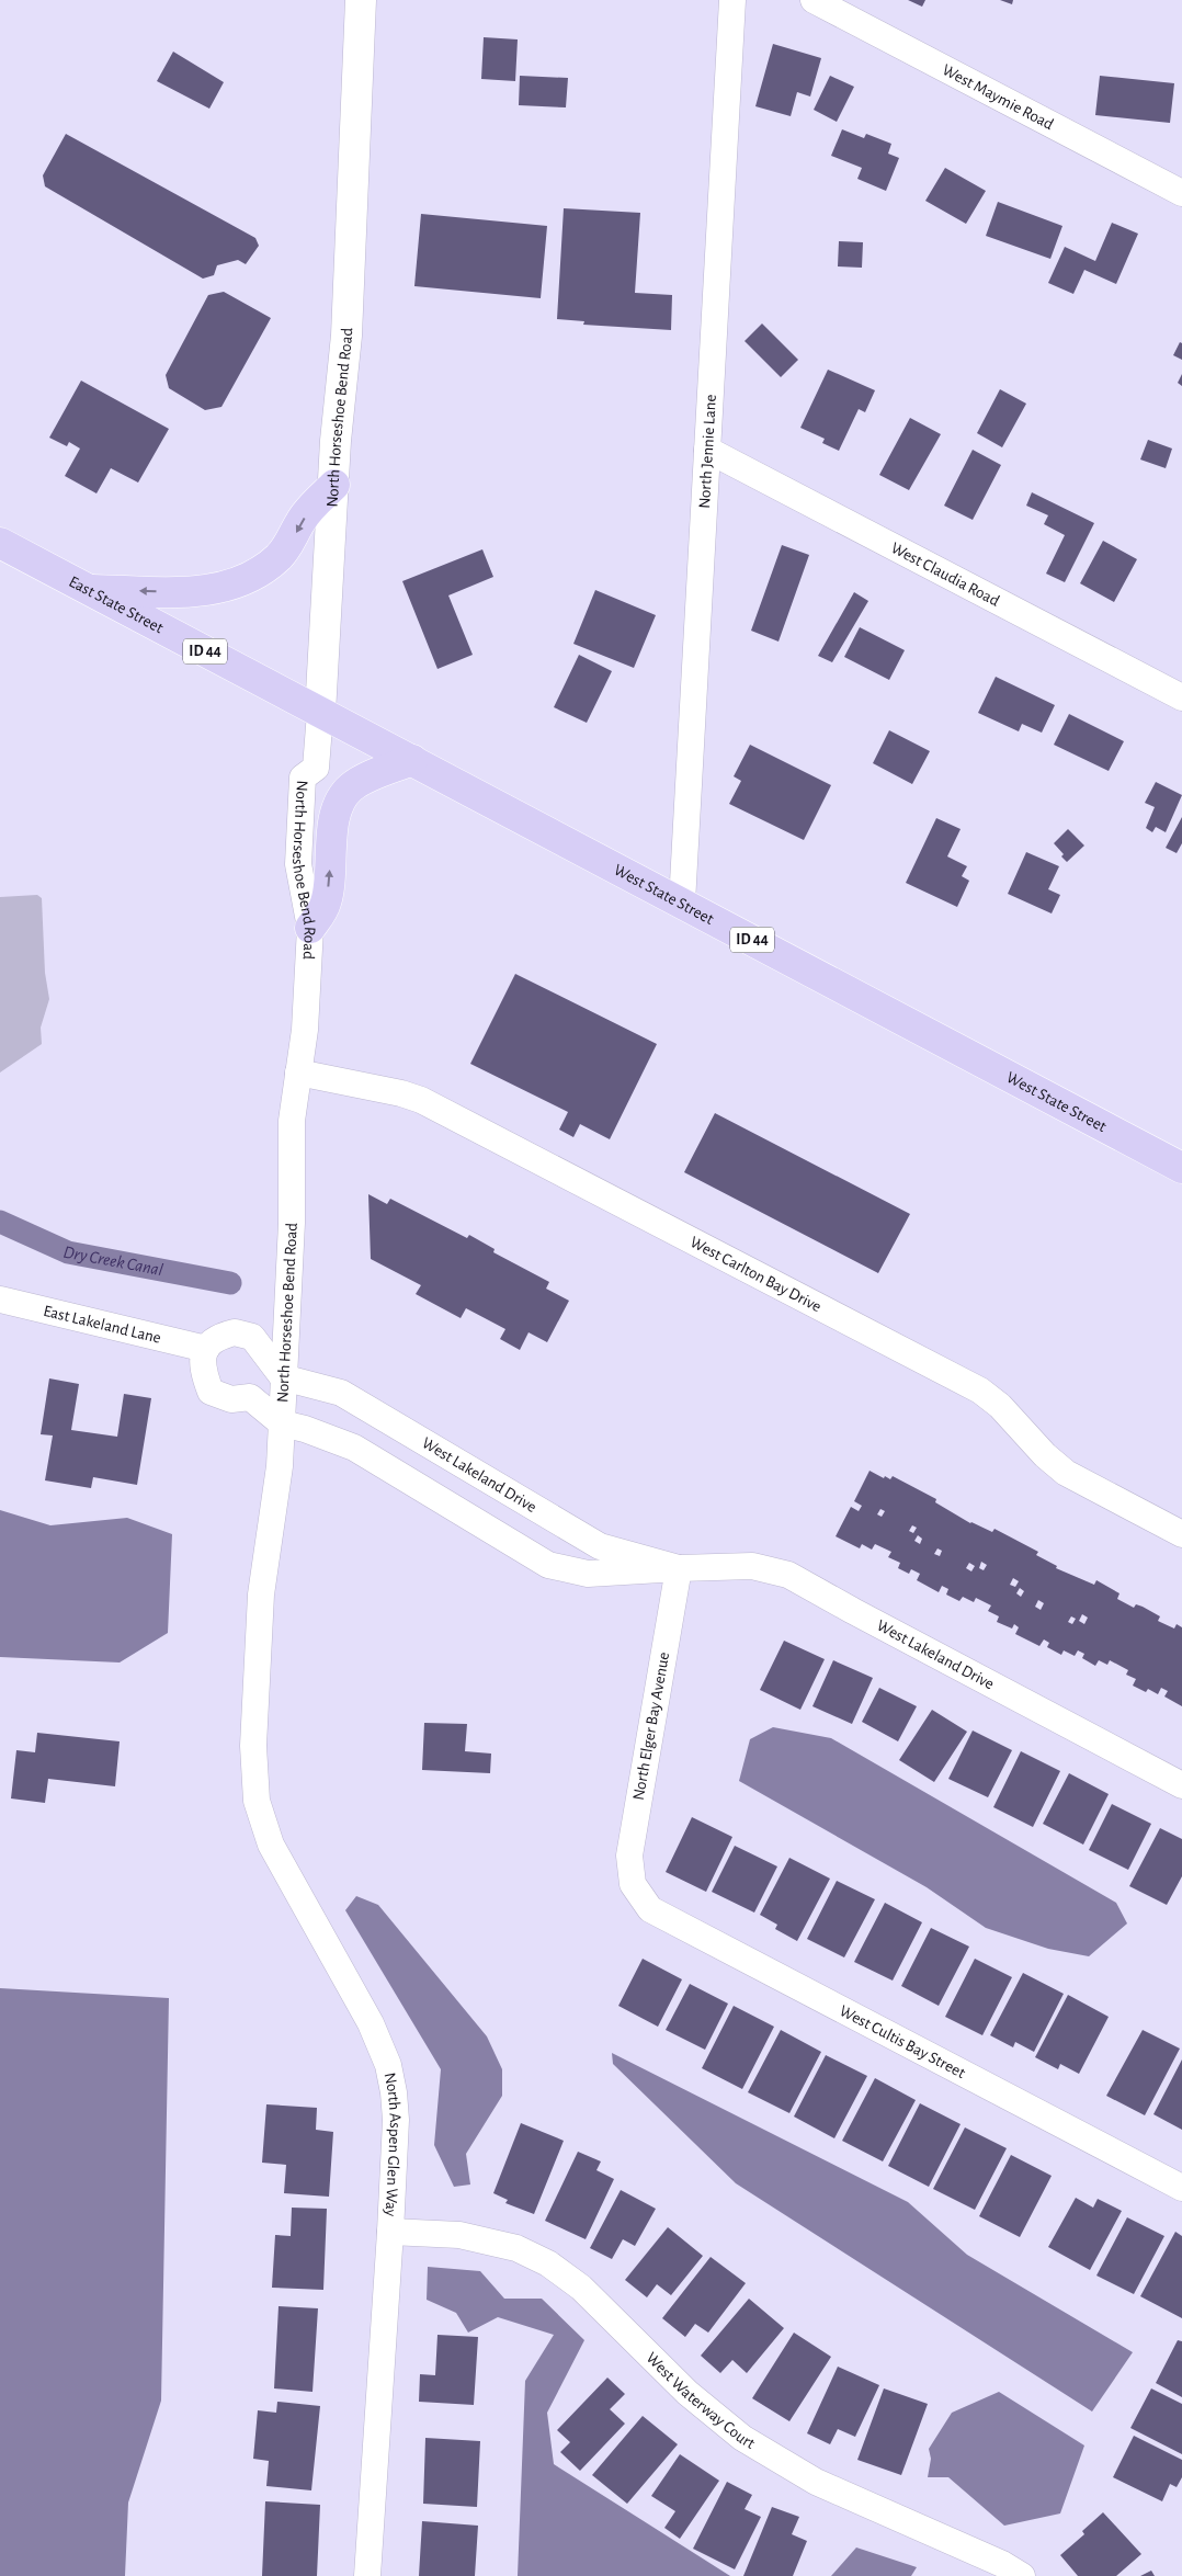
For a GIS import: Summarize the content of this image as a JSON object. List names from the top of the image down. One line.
{"streets":{"main road":["East State Street","ID 44","West State Street"],"street":["West Maymie Road","North Horseshoe Bend Road","North Jennie Lane","West Claudia Road","West Carlton Bay Drive","East Lakeland Lane","West Lakeland Drive","North Elger Bay Avenue","West Cultis Bay Street","North Aspen Glen Way","West Waterway Court"]},"crossings":[["North Horseshoe Bend Road","East State Street"],["North Horseshoe Bend Road","West State Street"],["North Horseshoe Bend Road","West Carlton Bay Drive"],["North Horseshoe Bend Road","West Lakeland Drive"],["North Horseshoe Bend Road","North Aspen Glen Way"],["North Jennie Lane","West Claudia Road"],["North Jennie Lane","West State Street"],["East State Street","West State Street"],["West Lakeland Drive","North Elger Bay Avenue"],["North Elger Bay Avenue","West Cultis Bay Street"],["North Aspen Glen Way","West Waterway Court"]],"water":["Dry Creek Canal"]}
